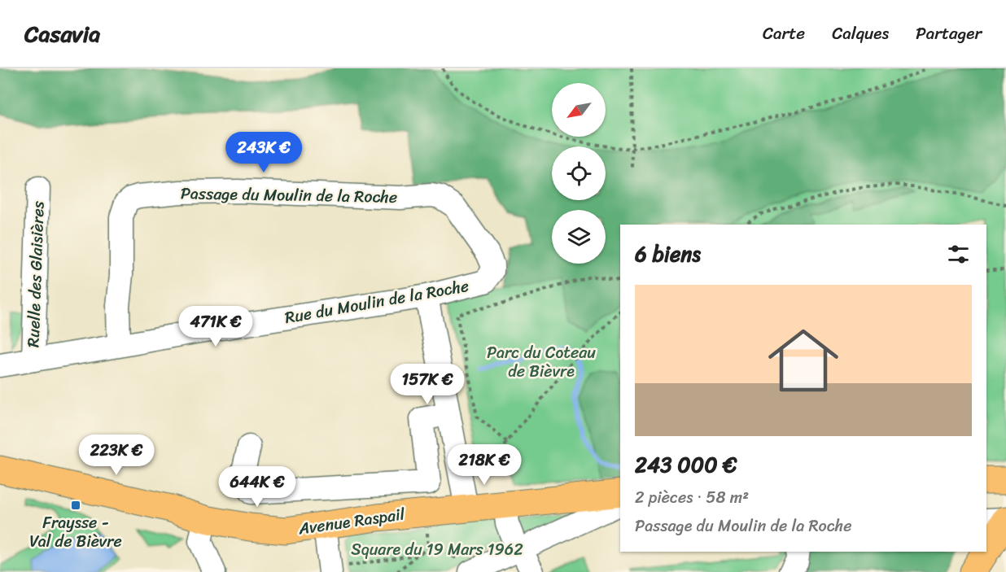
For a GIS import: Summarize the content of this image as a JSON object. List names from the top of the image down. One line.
{"streets":{"main road":["Avenue Raspail"],"street":["Passage du Moulin de la Roche","Ruelle des Glaisières","Rue du Moulin de la Roche"]},"crossings":[["Passage du Moulin de la Roche","Rue du Moulin de la Roche"],["Ruelle des Glaisières","Rue du Moulin de la Roche"]],"parks":["Parc du Coteau de Bièvre","Square du 19 Mars 1962"],"places":{"transit":["Fraysse - Val de Bièvre"]},"north":"bottom left","page":{"header":"Casavia","nav":["Carte","Calques","Partager"],"price":["243K €","471K €","157K €","223K €","218K €","644K €"],"heading":"6 biens","list":[{"name":"243 000 €","note":"2 pièces · 58 m² · Passage du Moulin de la Roche"}]}}
